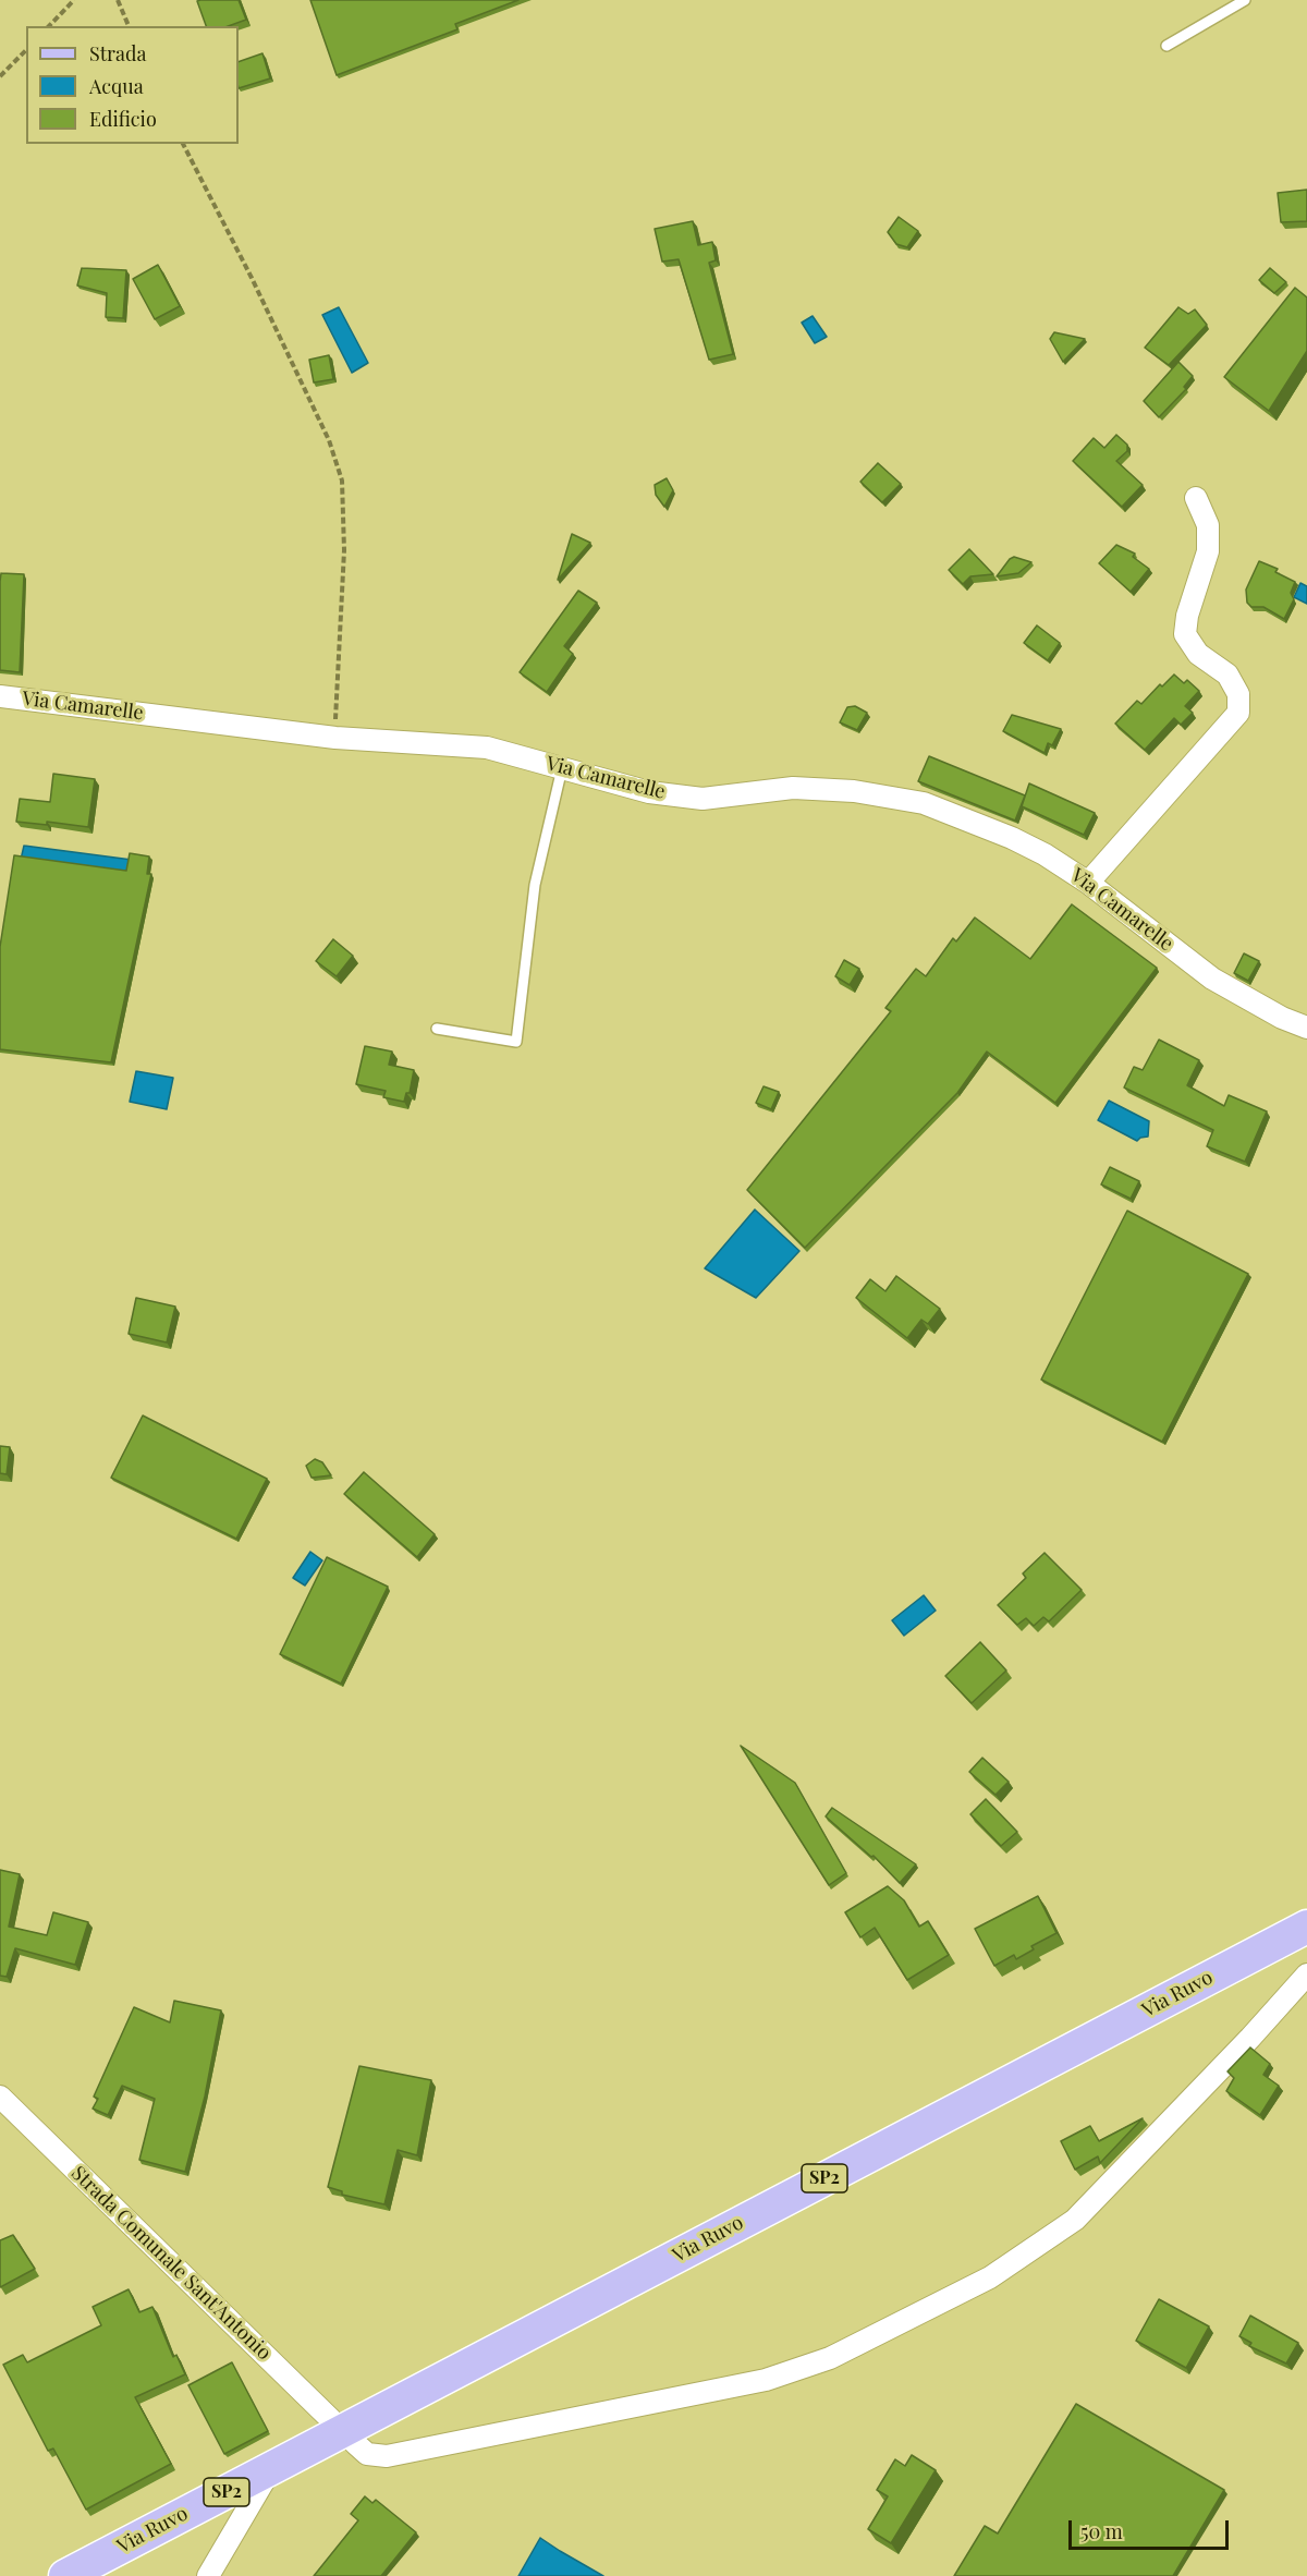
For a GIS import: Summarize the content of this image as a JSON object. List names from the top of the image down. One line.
{"streets":{"main road":["Via Ruvo","SP2"],"street":["Via Camarelle","Strada Comunale Sant'Antonio"]},"crossings":[["Via Ruvo","Strada Comunale Sant'Antonio"]],"legend":["Strada","Acqua","Edificio"],"scale_bar":"50 m"}
